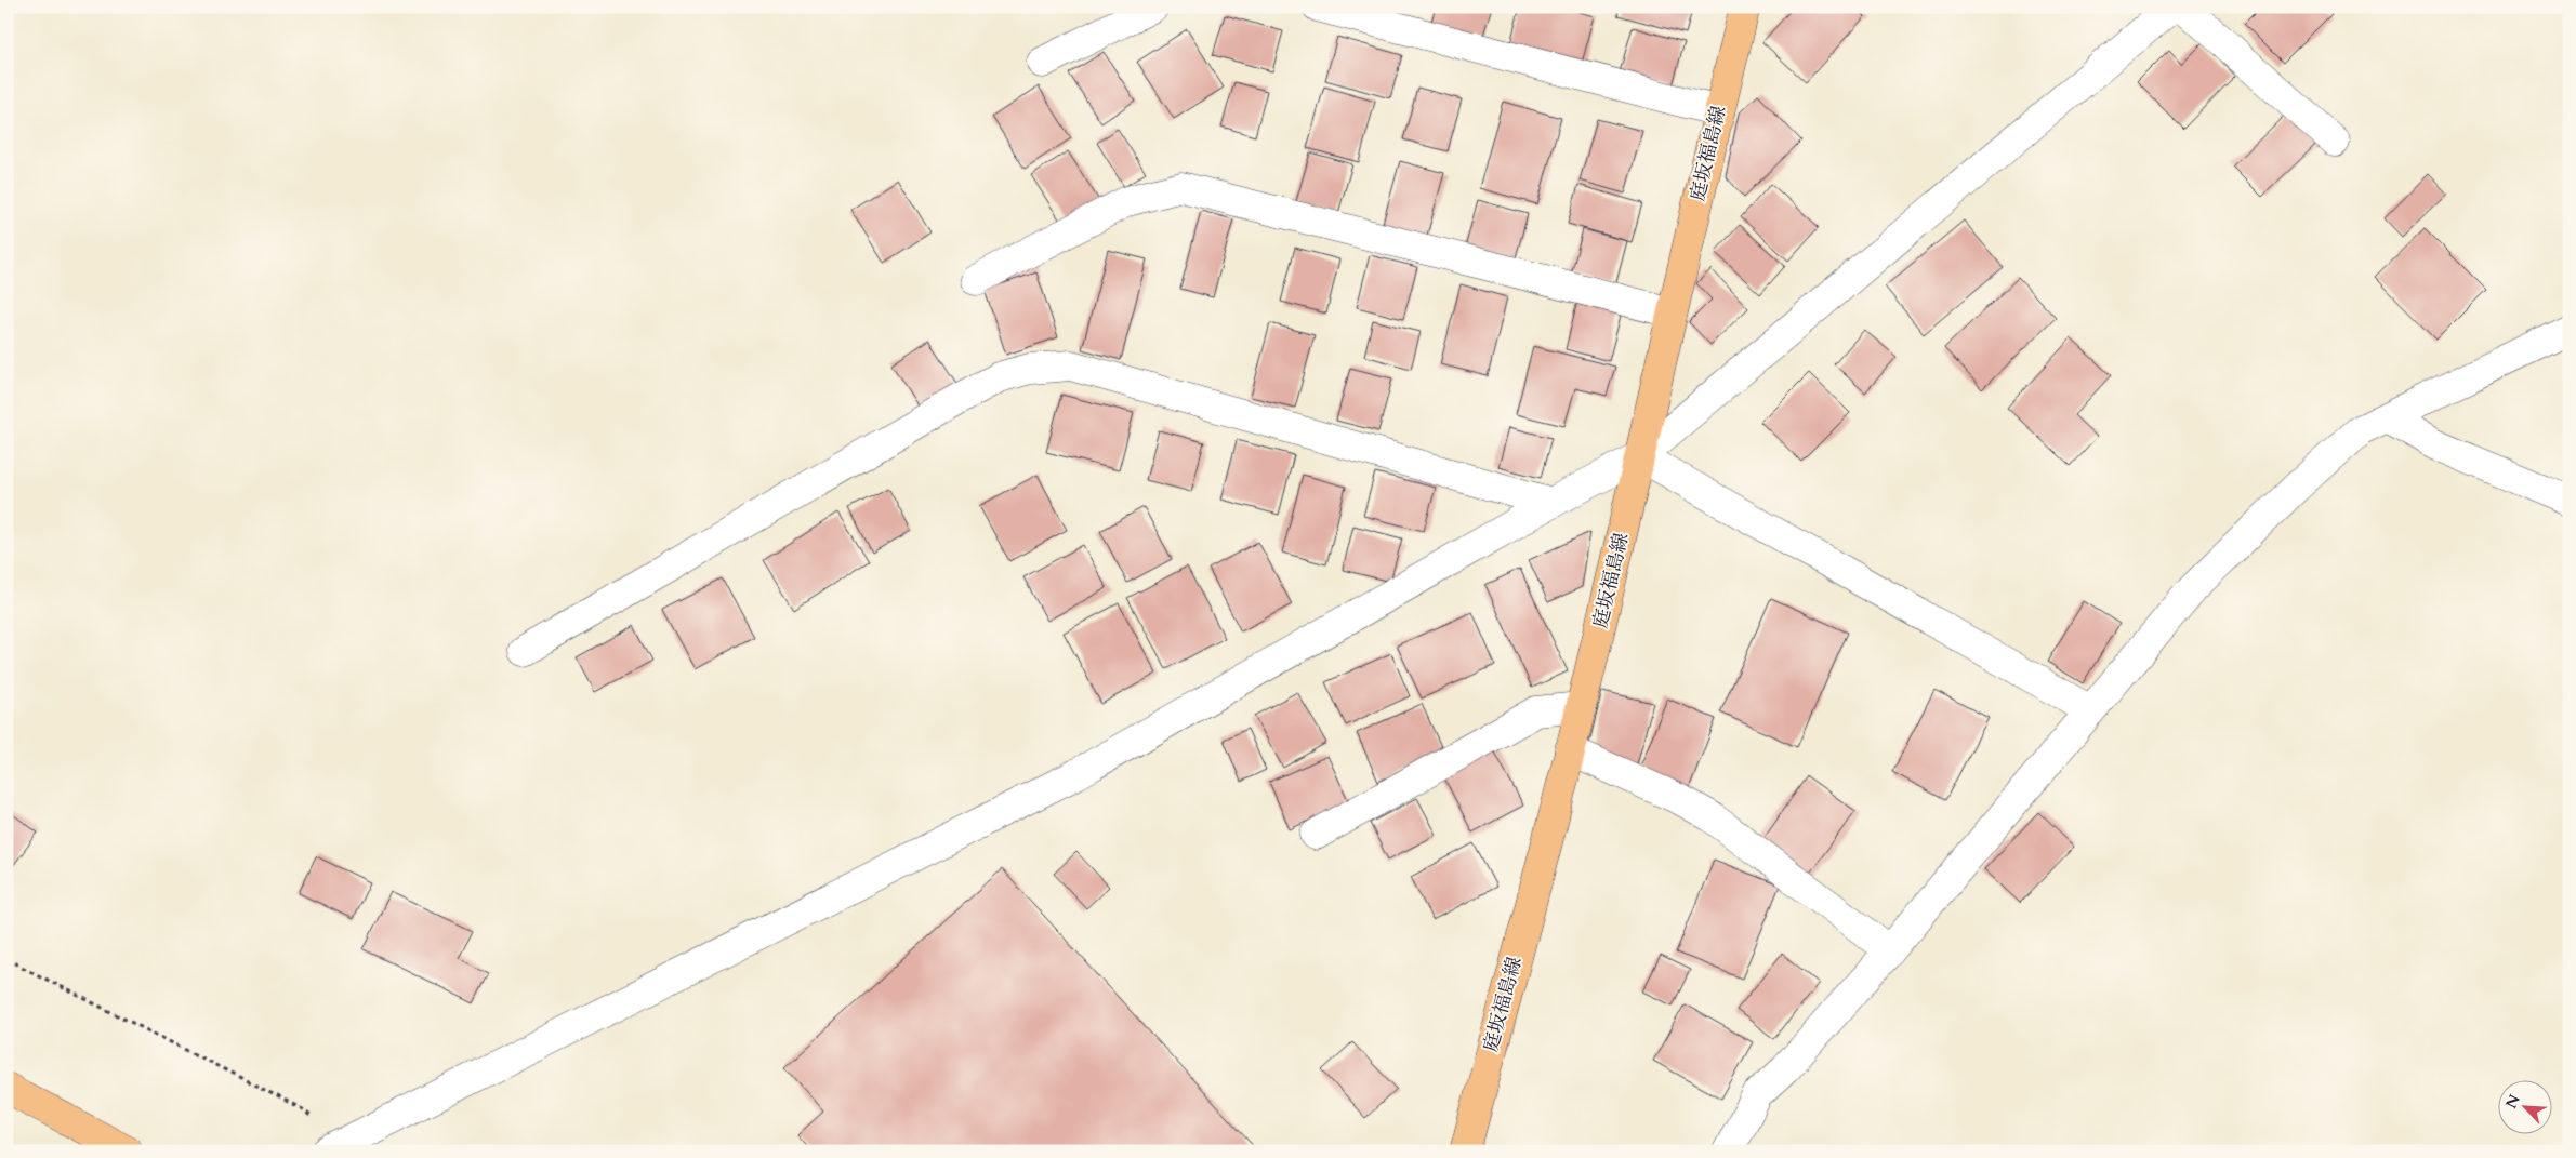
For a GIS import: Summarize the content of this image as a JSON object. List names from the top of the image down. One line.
{"streets":{"main road":["庭坂福島線"]},"north":"top left"}
